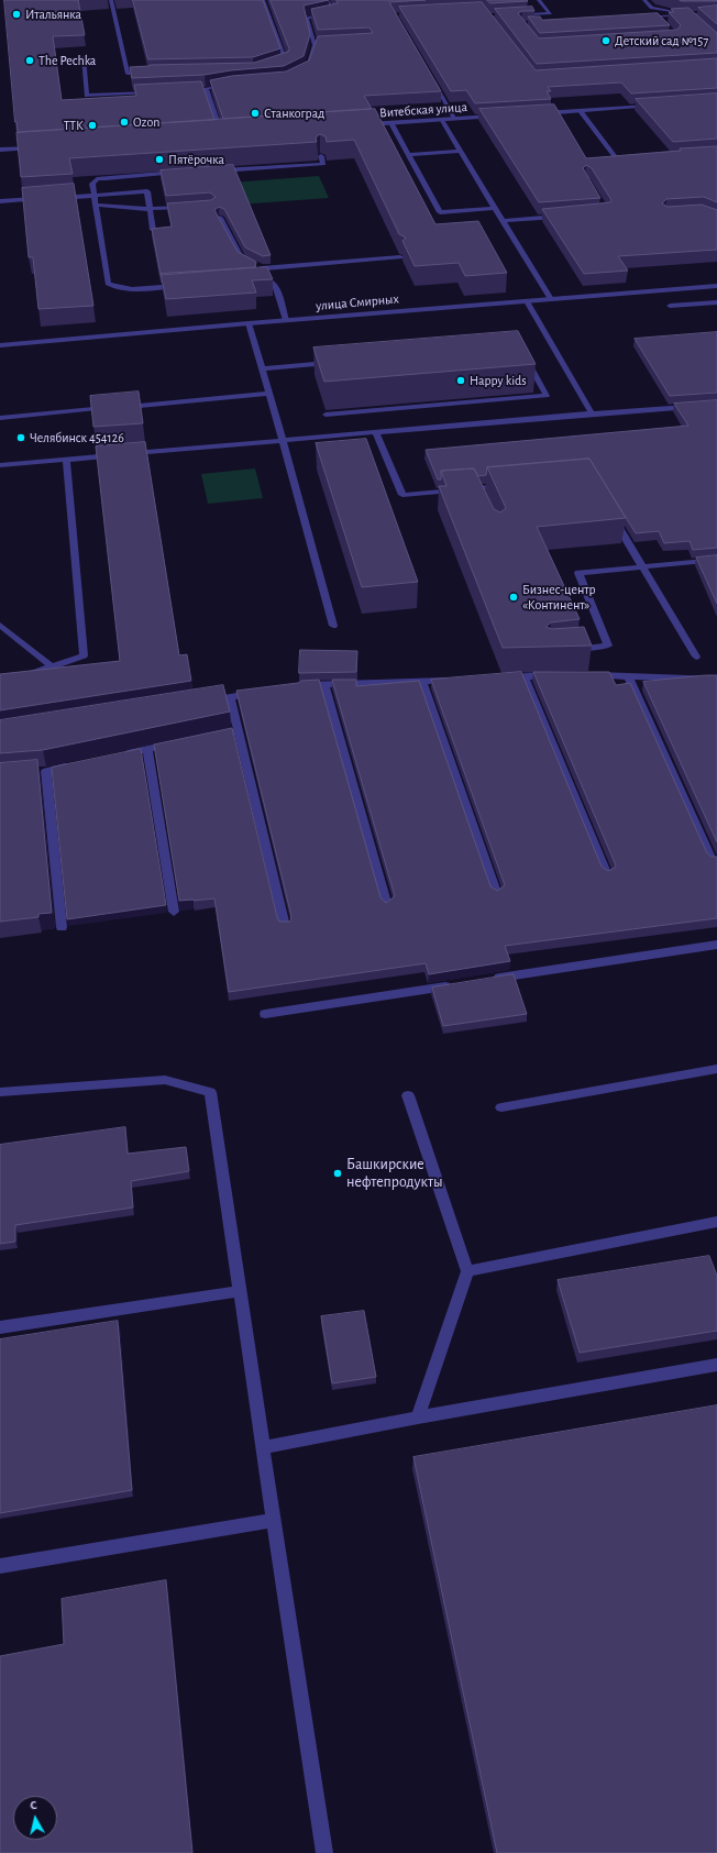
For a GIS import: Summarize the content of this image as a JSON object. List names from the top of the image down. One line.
{"streets":{"street":["Витебская улица","улица Смирных"]},"places":["Итальянка","Детский сад №157","The Pechka","Станкоград","Ozon","ТТК","Пятёрочка","Happy kids","Челябинск 454126","Бизнес-центр «Континент»","Башкирские нефтепродукты"],"north":"top"}
